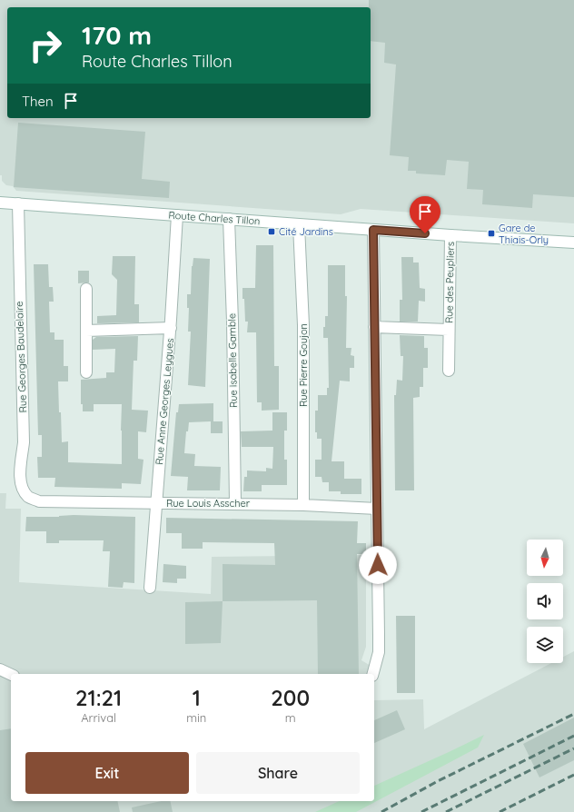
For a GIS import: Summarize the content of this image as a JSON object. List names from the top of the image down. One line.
{"streets":{"street":["Route Charles Tillon","Rue des Peupliers","Rue Georges Baudelaire","Rue Isabelle Gamble","Rue Pierre Goujon","Rue Anne Georges Leygues","Rue Louis Asscher"]},"crossings":[["Route Charles Tillon","Rue des Peupliers"],["Route Charles Tillon","Rue Georges Baudelaire"],["Route Charles Tillon","Rue Isabelle Gamble"],["Route Charles Tillon","Rue Pierre Goujon"],["Route Charles Tillon","Rue Anne Georges Leygues"],["Rue Georges Baudelaire","Rue Louis Asscher"],["Rue Isabelle Gamble","Rue Louis Asscher"],["Rue Pierre Goujon","Rue Louis Asscher"],["Rue Anne Georges Leygues","Rue Louis Asscher"]],"places":{"transit":["Cité Jardins","Gare de Thiais-Orly"]},"north":"bottom","page":{"turn":["170 m","Route Charles Tillon"],"then":"Then","eta":["21:21","Arrival","1","min","200","m"],"buttons":["Exit","Share"]}}
